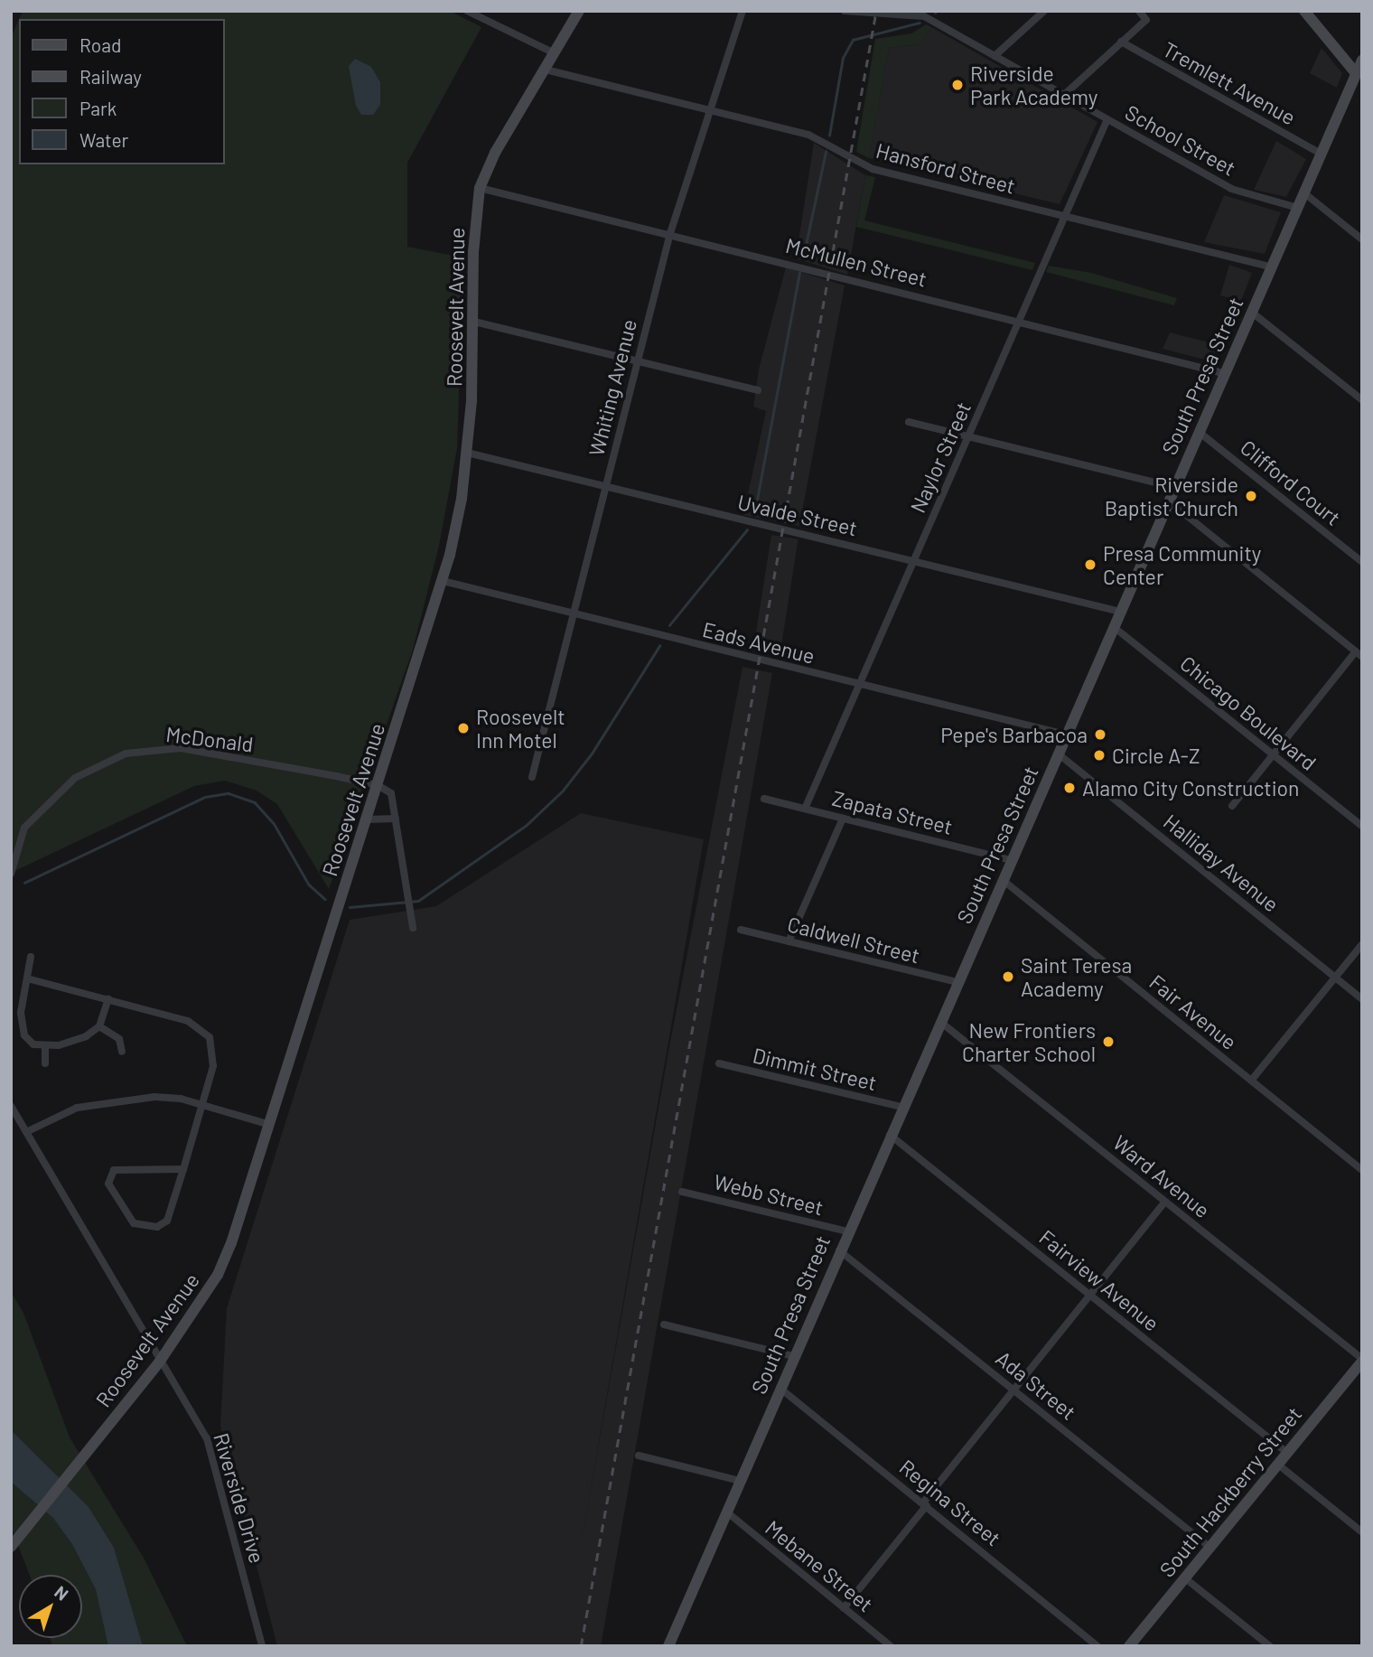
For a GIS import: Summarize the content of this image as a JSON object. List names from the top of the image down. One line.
{"streets":{"main road":["Roosevelt Avenue","South Presa Street","South Hackberry Street"],"street":["Tremlett Avenue","School Street","Hansford Street","McMullen Street","Whiting Avenue","Naylor Street","Clifford Court","Uvalde Street","Eads Avenue","Chicago Boulevard","McDonald","Zapata Street","Halliday Avenue","Caldwell Street","Fair Avenue","Dimmit Street","Ward Avenue","Webb Street","Fairview Avenue","Ada Street","Riverside Drive","Regina Street","Mebane Street"]},"crossings":[["Tremlett Avenue","South Presa Street"],["School Street","South Presa Street"],["School Street","Naylor Street"],["Hansford Street","Roosevelt Avenue"],["Hansford Street","South Presa Street"],["Hansford Street","Whiting Avenue"],["Hansford Street","Naylor Street"],["McMullen Street","Roosevelt Avenue"],["McMullen Street","South Presa Street"],["McMullen Street","Whiting Avenue"],["McMullen Street","Naylor Street"],["Roosevelt Avenue","Uvalde Street"],["Roosevelt Avenue","Eads Avenue"],["Roosevelt Avenue","McDonald"],["Roosevelt Avenue","Riverside Drive"],["South Presa Street","Clifford Court"],["South Presa Street","Uvalde Street"],["South Presa Street","Eads Avenue"],["South Presa Street","Chicago Boulevard"],["South Presa Street","Zapata Street"],["South Presa Street","Halliday Avenue"],["South Presa Street","Caldwell Street"],["South Presa Street","Fair Avenue"],["South Presa Street","Dimmit Street"],["South Presa Street","Ward Avenue"],["South Presa Street","Webb Street"],["South Presa Street","Fairview Avenue"],["South Presa Street","Ada Street"],["South Presa Street","Regina Street"],["South Presa Street","Mebane Street"],["Whiting Avenue","Uvalde Street"],["Whiting Avenue","Eads Avenue"],["Naylor Street","Uvalde Street"],["Naylor Street","Eads Avenue"],["Naylor Street","Zapata Street"],["Ward Avenue","South Hackberry Street"],["Fairview Avenue","South Hackberry Street"],["Ada Street","South Hackberry Street"]],"places":["Riverside Park Academy","Riverside Baptist Church","Presa Community Center","Roosevelt Inn Motel","Pepe's Barbacoa","Circle A-Z","Alamo City Construction","Saint Teresa Academy","New Frontiers Charter School"],"legend":["Road","Railway","Park","Water"],"north":"top right"}
